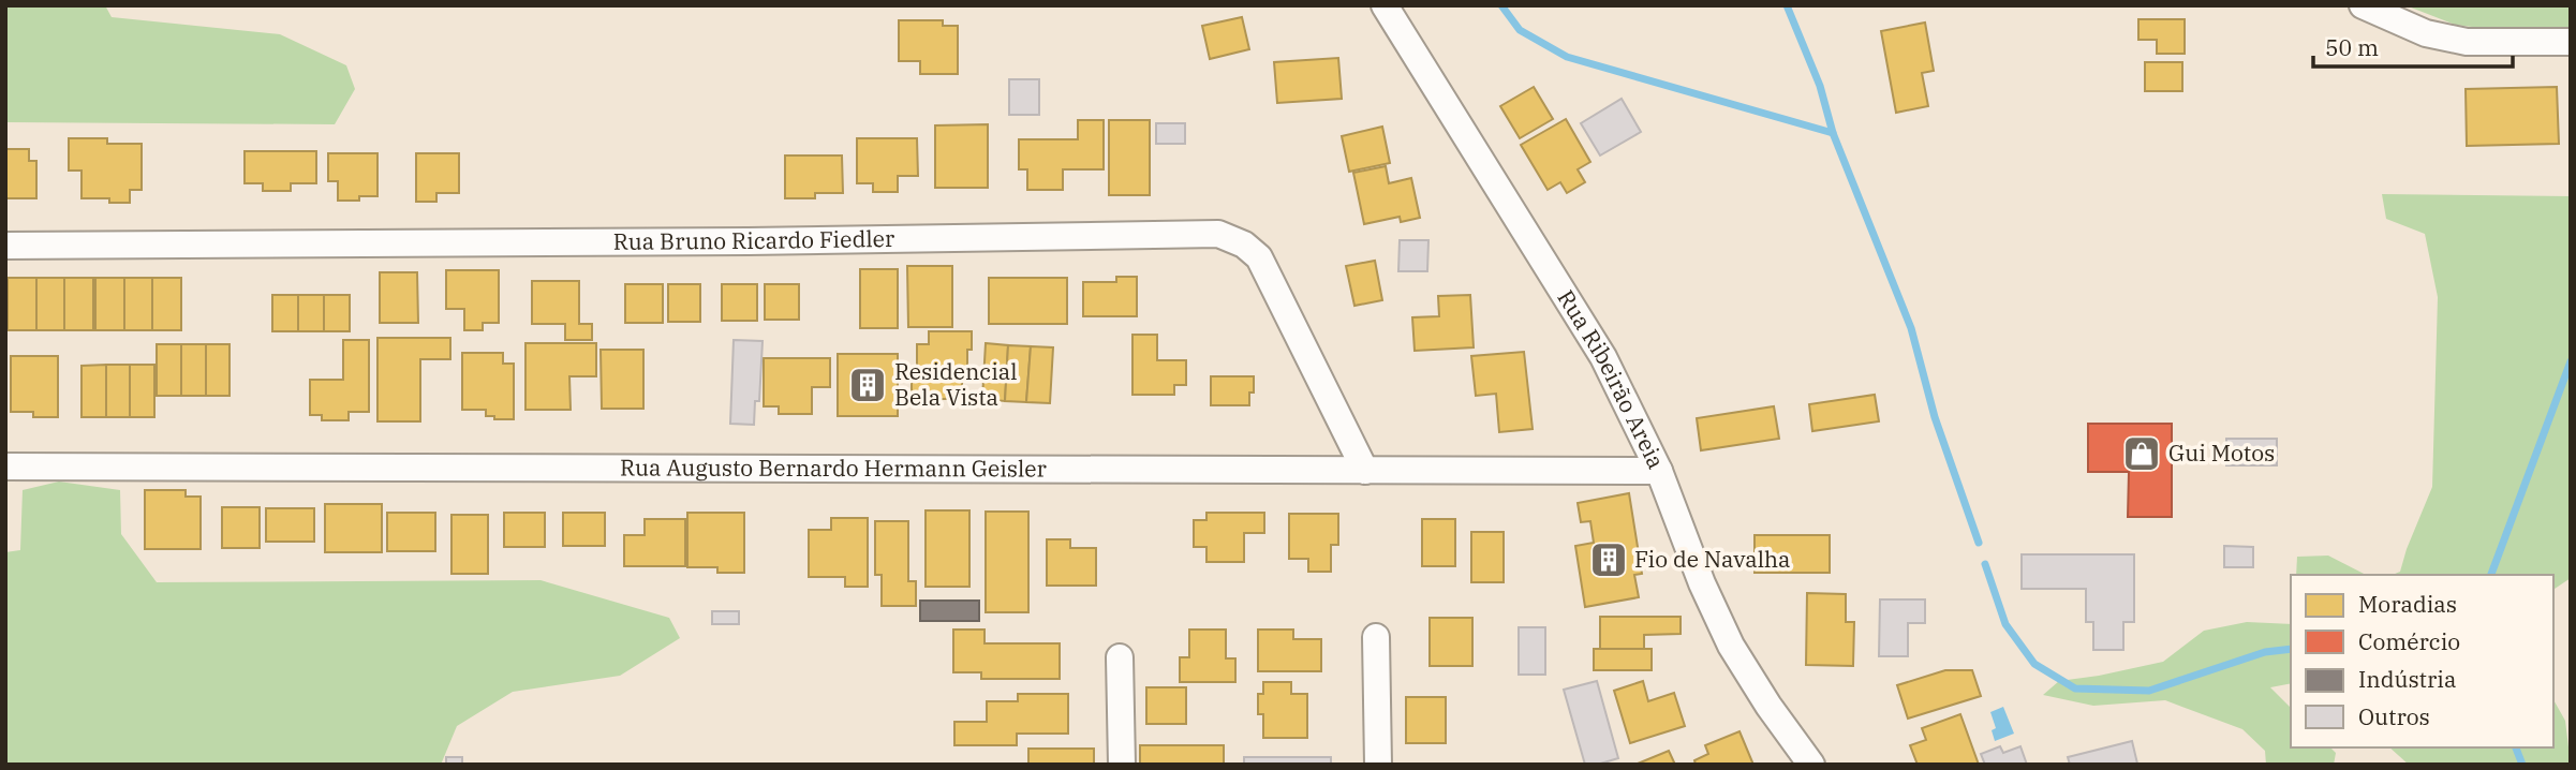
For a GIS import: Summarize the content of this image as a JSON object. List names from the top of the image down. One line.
{"streets":{"street":["Rua Bruno Ricardo Fiedler","Rua Ribeirão Areia","Rua Augusto Bernardo Hermann Geisler"]},"crossings":[["Rua Bruno Ricardo Fiedler","Rua Augusto Bernardo Hermann Geisler"],["Rua Ribeirão Areia","Rua Augusto Bernardo Hermann Geisler"]],"places":{"building":["Residencial Bela Vista","Fio de Navalha"],"shop":["Gui Motos"]},"legend":["Moradias","Comércio","Indústria","Outros"],"scale_bar":"50 m"}
